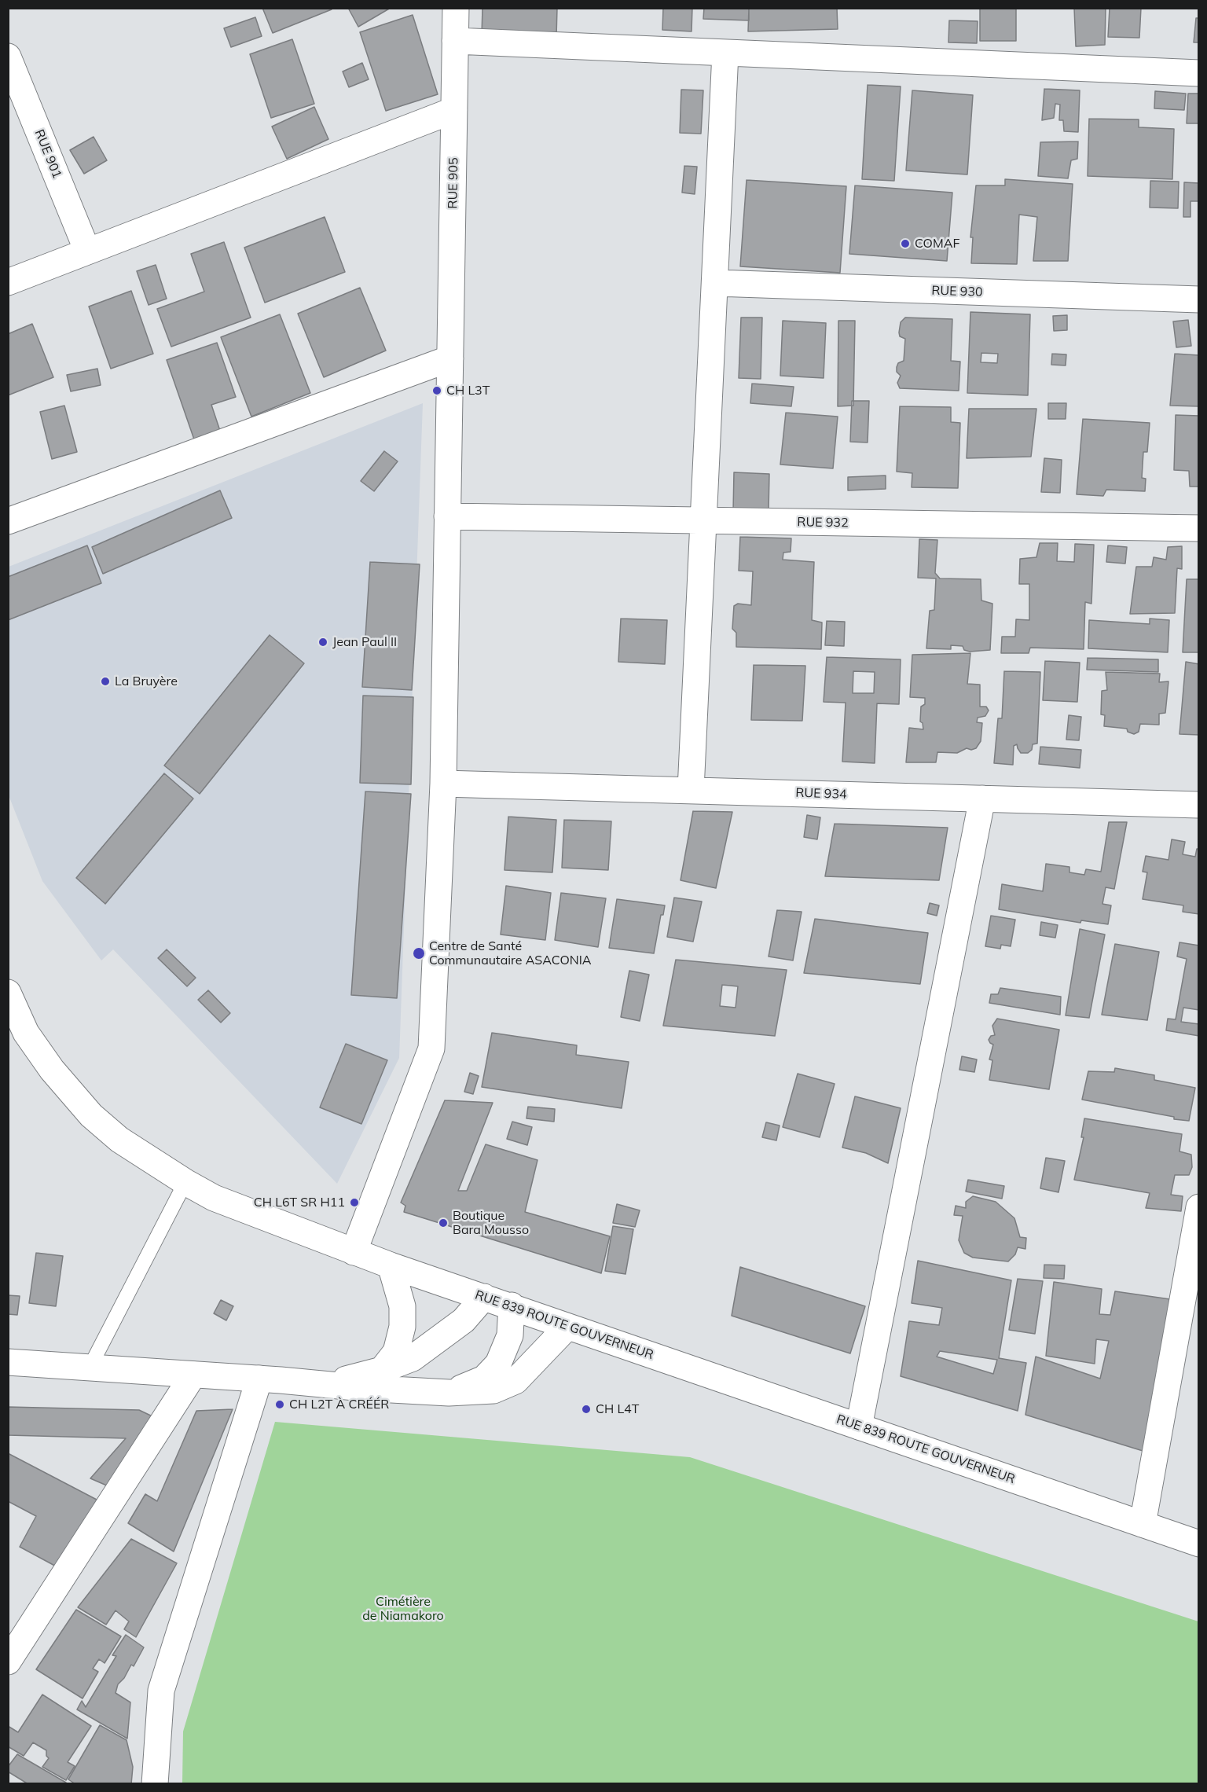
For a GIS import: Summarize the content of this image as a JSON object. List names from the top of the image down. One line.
{"streets":{"street":["RUE 901","RUE 905","RUE 930","RUE 932","RUE 934","RUE 839 ROUTE GOUVERNEUR"]},"crossings":[["RUE 905","RUE 932"],["RUE 905","RUE 934"],["RUE 905","RUE 839 ROUTE GOUVERNEUR"]],"parks":["Cimétière de Niamakoro"],"places":["COMAF","CH L3T","Jean Paul II","La Bruyère","Centre de Santé Communautaire ASACONIA","CH L6T SR H11","Boutique Bara Mousso","CH L2T À CRÉÉR","CH L4T"]}
